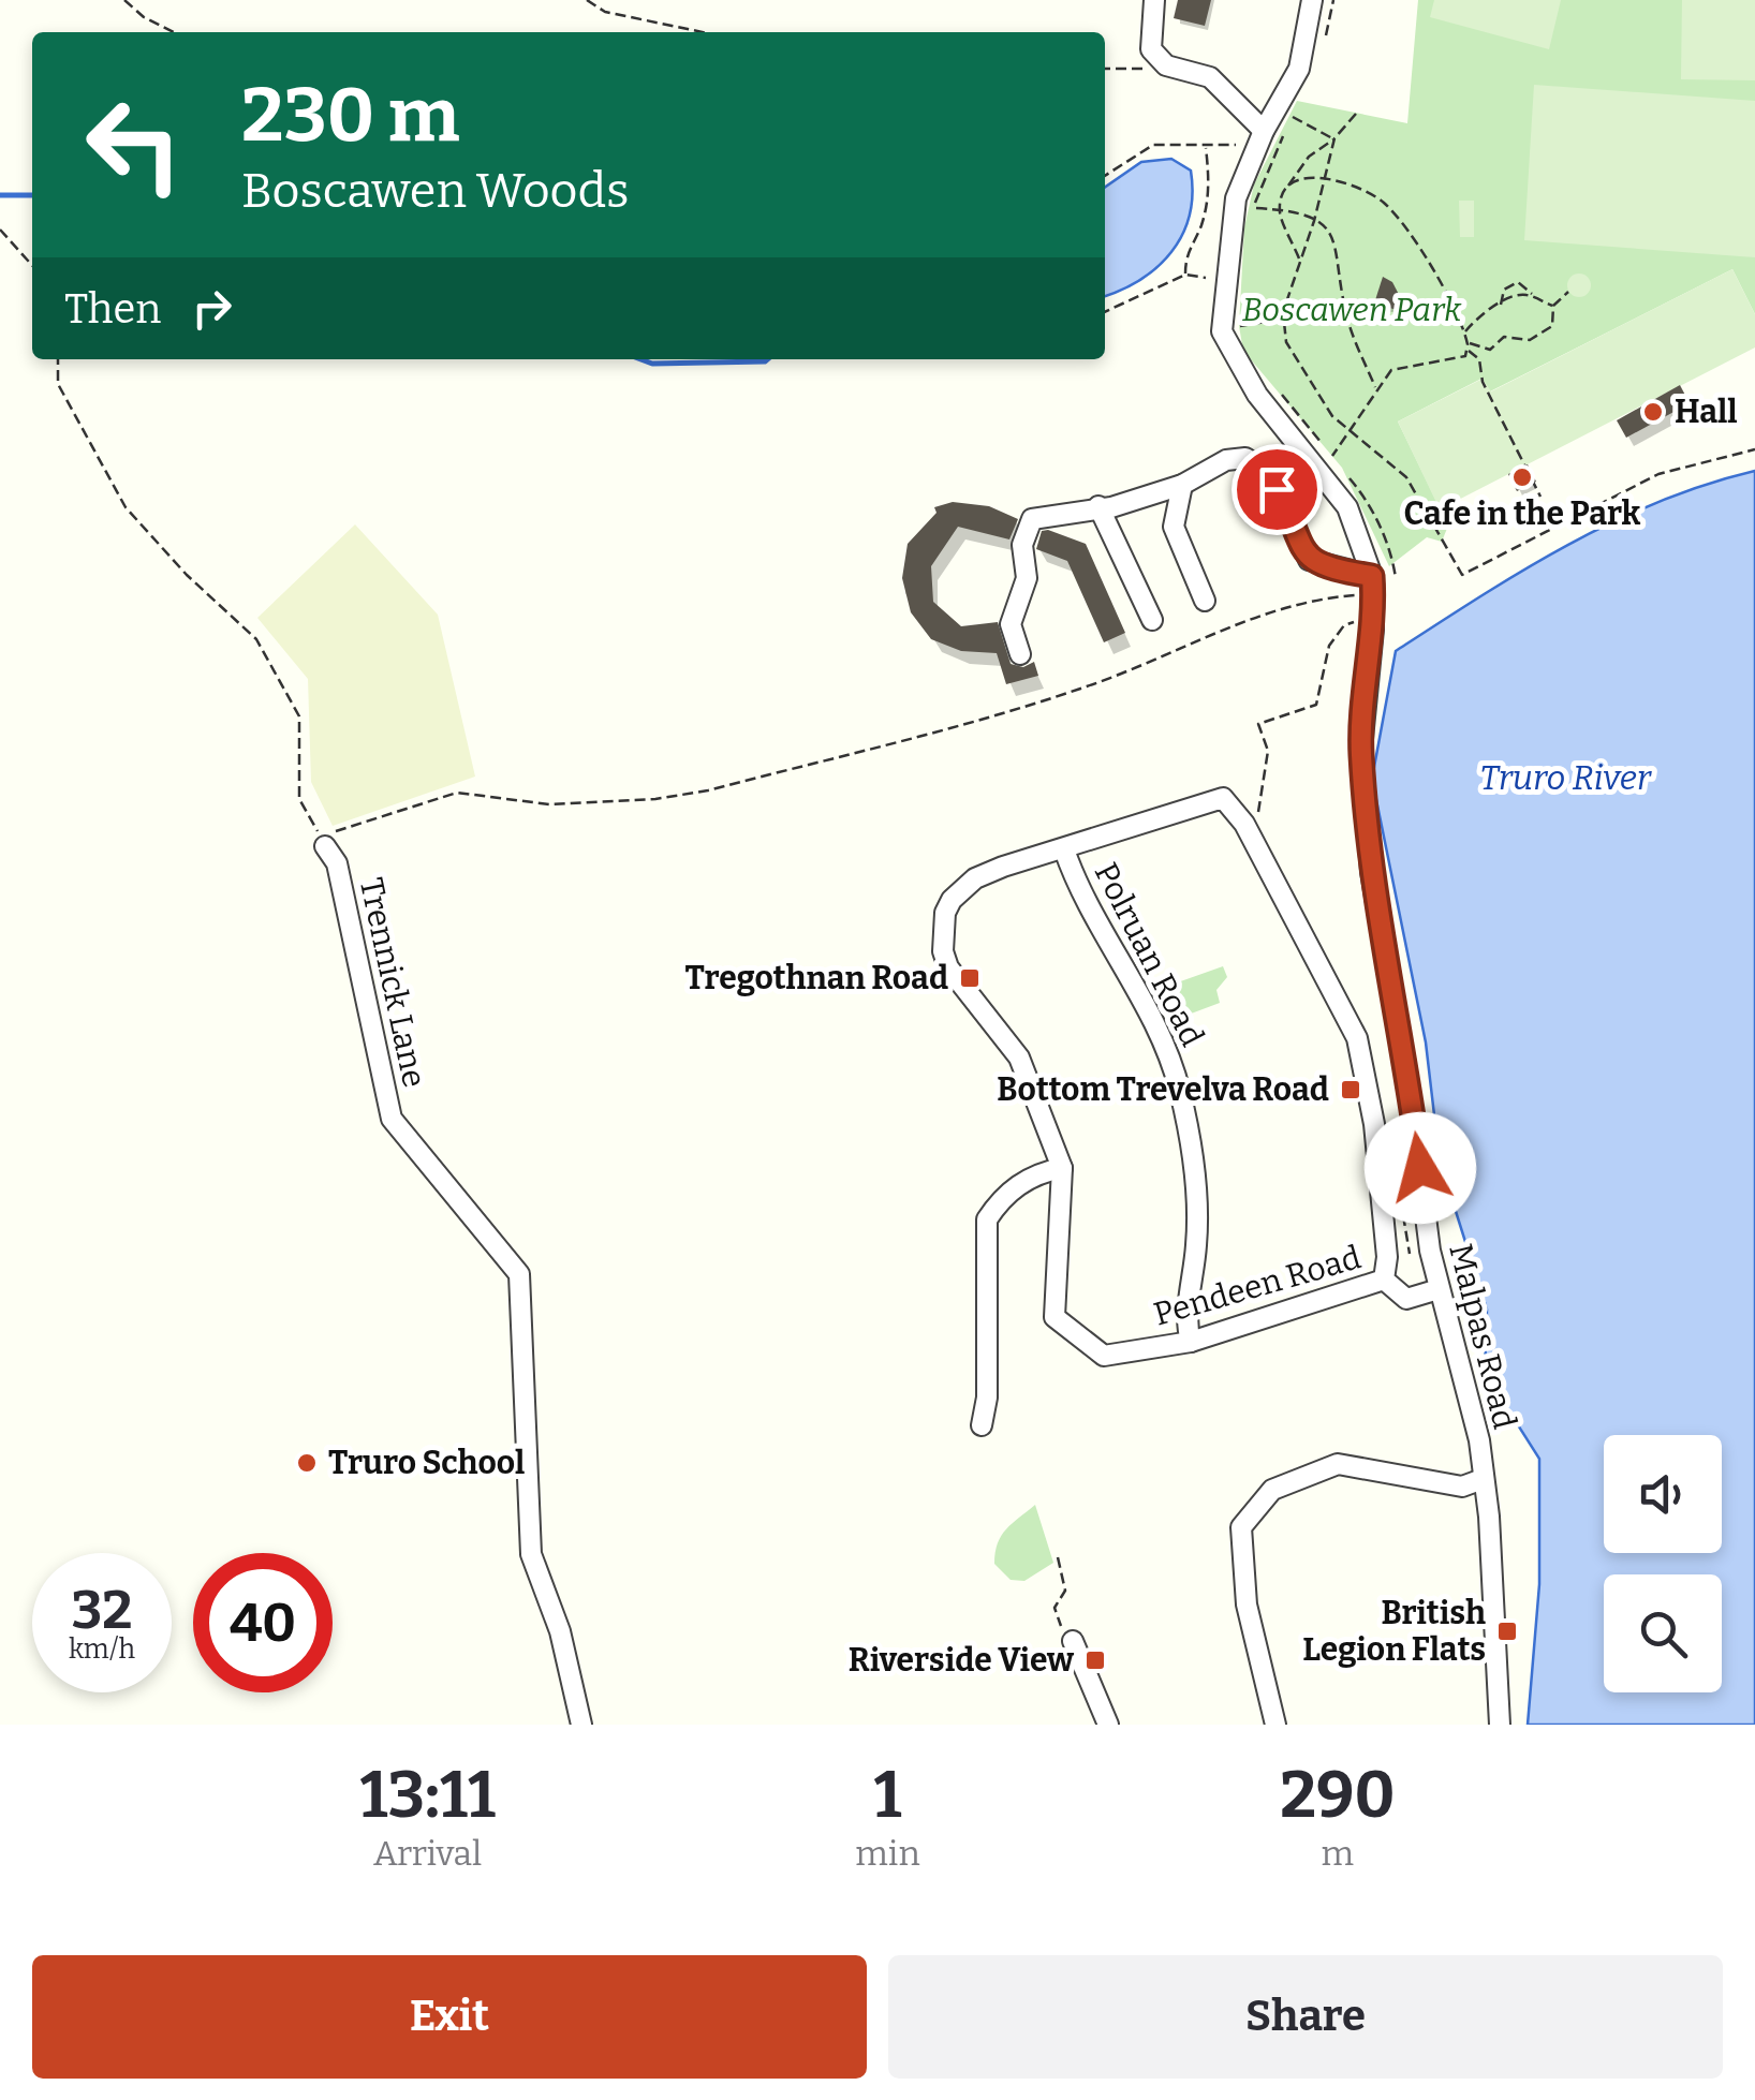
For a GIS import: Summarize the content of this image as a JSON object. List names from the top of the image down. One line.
{"streets":{"street":["Polruan Road","Trennick Lane","Pendeen Road","Malpas Road"]},"crossings":[["Polruan Road","Pendeen Road"],["Pendeen Road","Malpas Road"]],"water":["Truro River"],"parks":["Boscawen Park"],"places":{"other":["Hall","Cafe in the Park","Truro School"],"transit":["Tregothnan Road","Bottom Trevelva Road","British Legion Flats","Riverside View"]},"page":{"turn":["230 m","Boscawen Woods"],"then":"Then","speed":"32 km/h","limit":"40","eta":["13:11","Arrival","1","min","290","m"],"buttons":["Exit","Share"]}}
